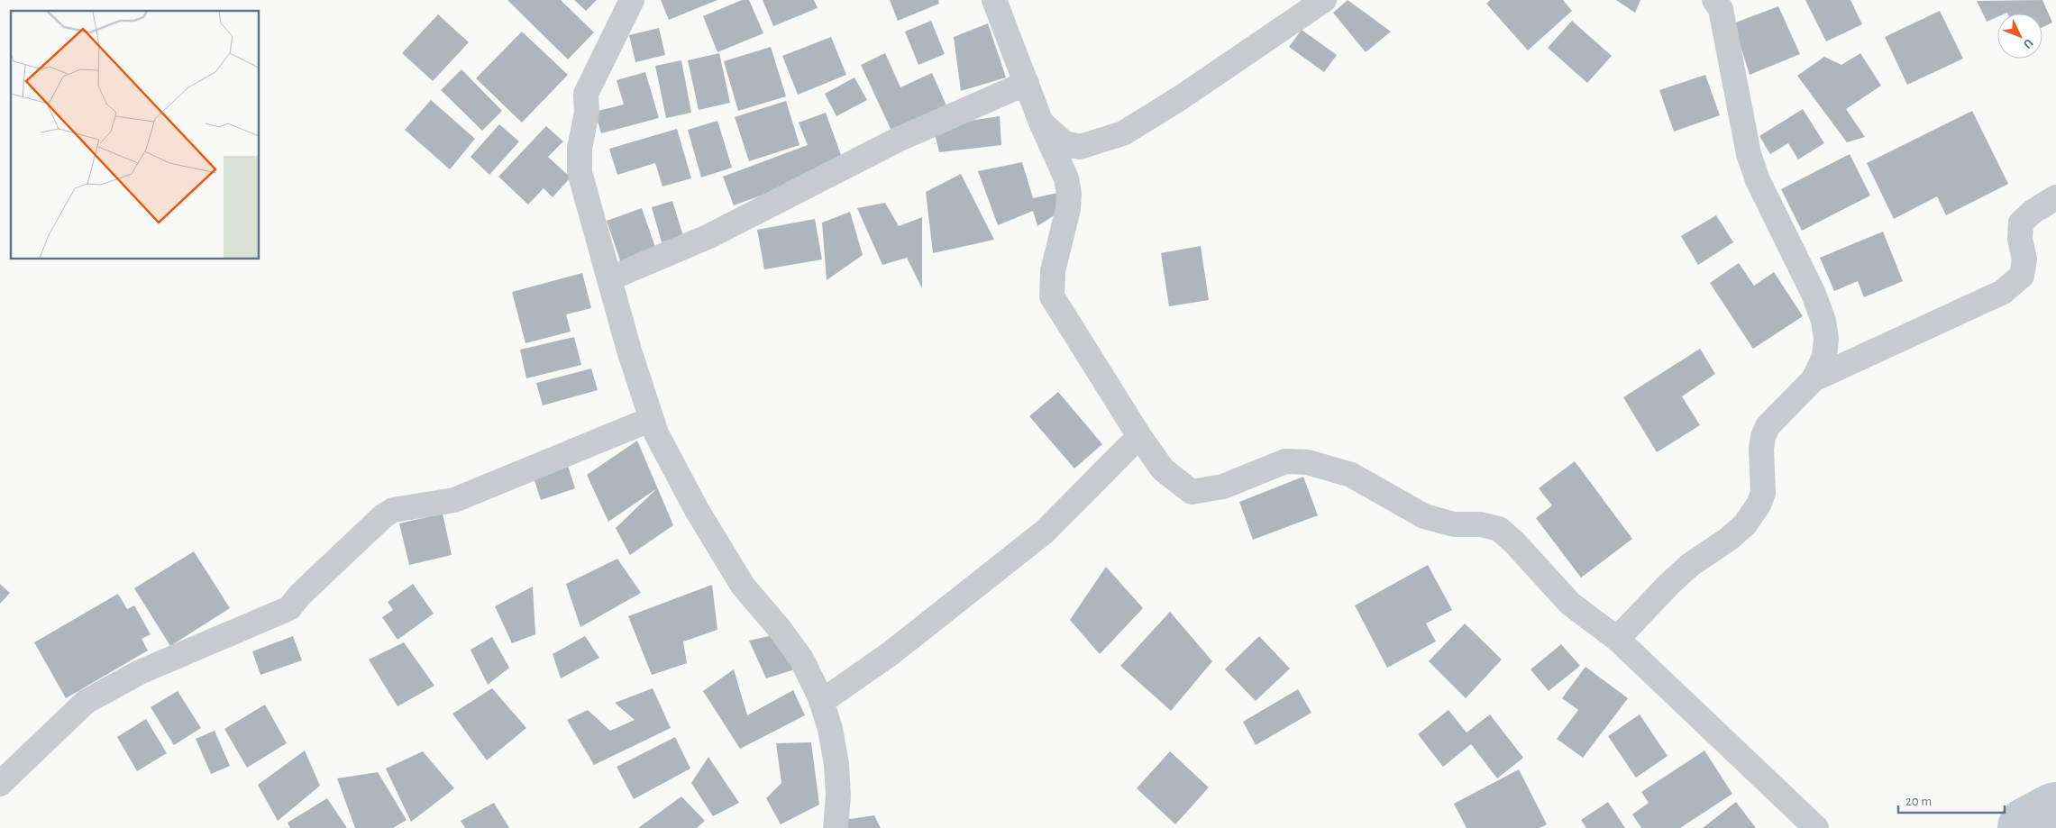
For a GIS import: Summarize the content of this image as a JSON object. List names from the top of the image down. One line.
{"scale_bar":"20 m","north":"bottom right"}
